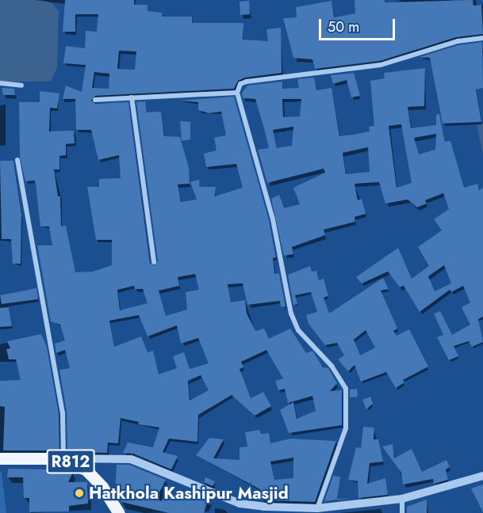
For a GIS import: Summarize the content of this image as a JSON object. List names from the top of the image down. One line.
{"streets":{"main road":["R812"]},"places":["Hatkhola Kashipur Masjid"],"scale_bar":"50 m"}
